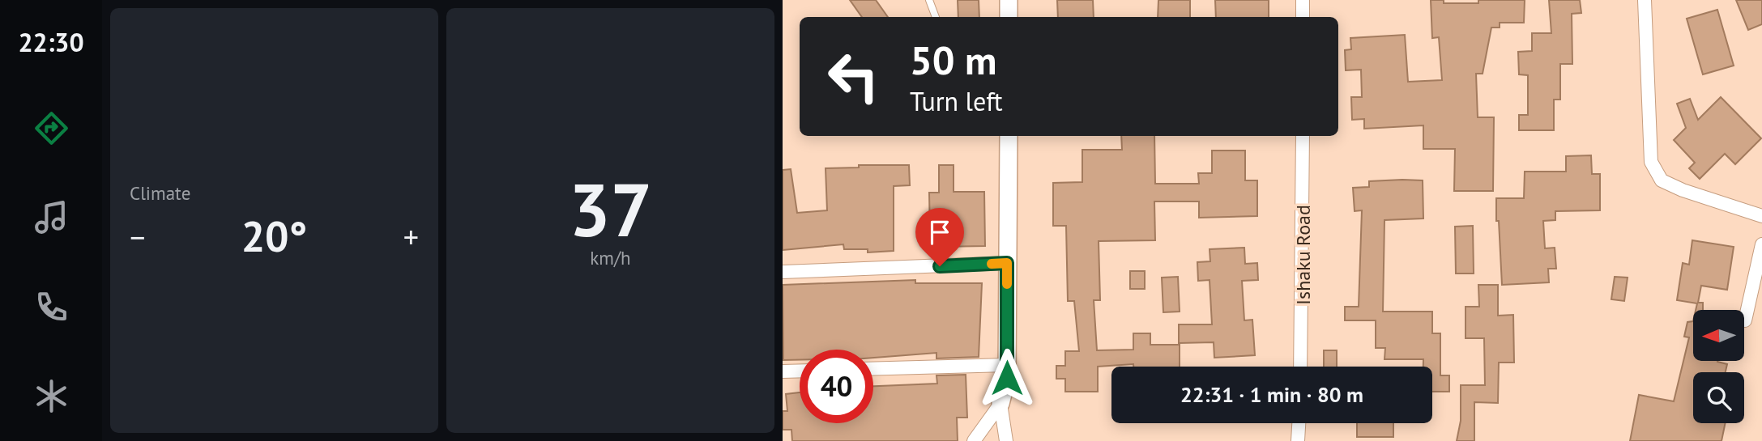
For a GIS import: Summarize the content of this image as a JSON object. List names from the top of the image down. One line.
{"streets":{"street":["Ishaku Road"]},"north":"left","page":{"tabs":"22:30","tile":["Climate",["37","km/h"]],"turn":["50 m","Turn left"],"heat":["−","20°","+"],"limit":"40","trip":"22:31 · 1 min · 80 m"}}
